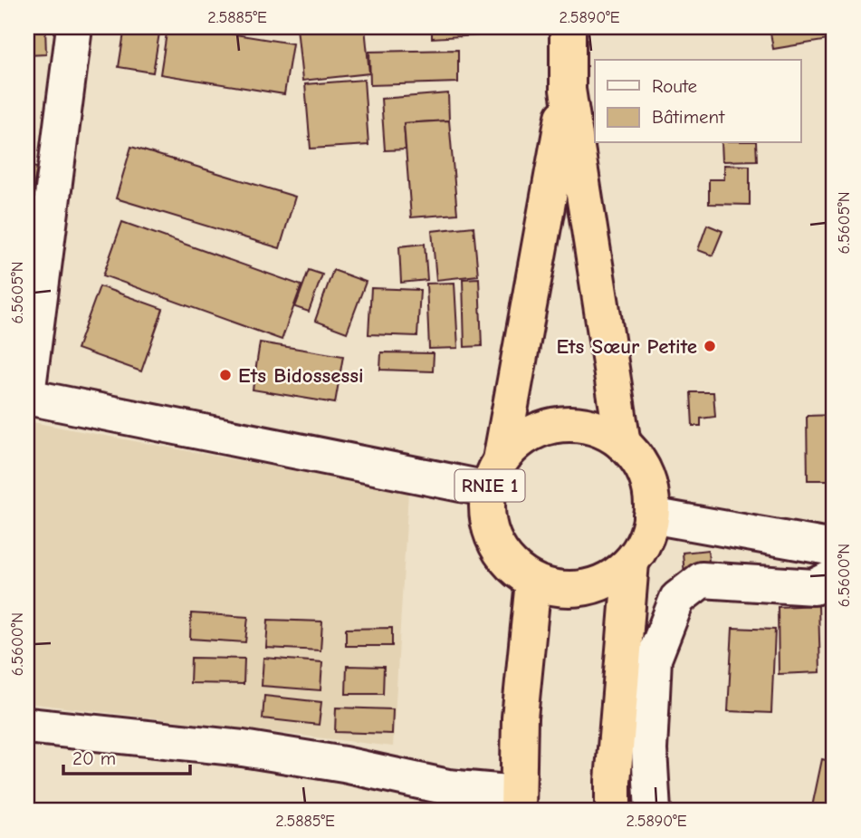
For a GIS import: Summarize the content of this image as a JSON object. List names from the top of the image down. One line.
{"streets":{"highway":["RNIE 1"]},"places":["Ets Sœur Petite","Ets Bidossessi"],"legend":["Route","Bâtiment"],"scale_bar":"20 m","coordinates":["2.5885°E","2.5890°E","6.5605°N","6.5600°N"]}
